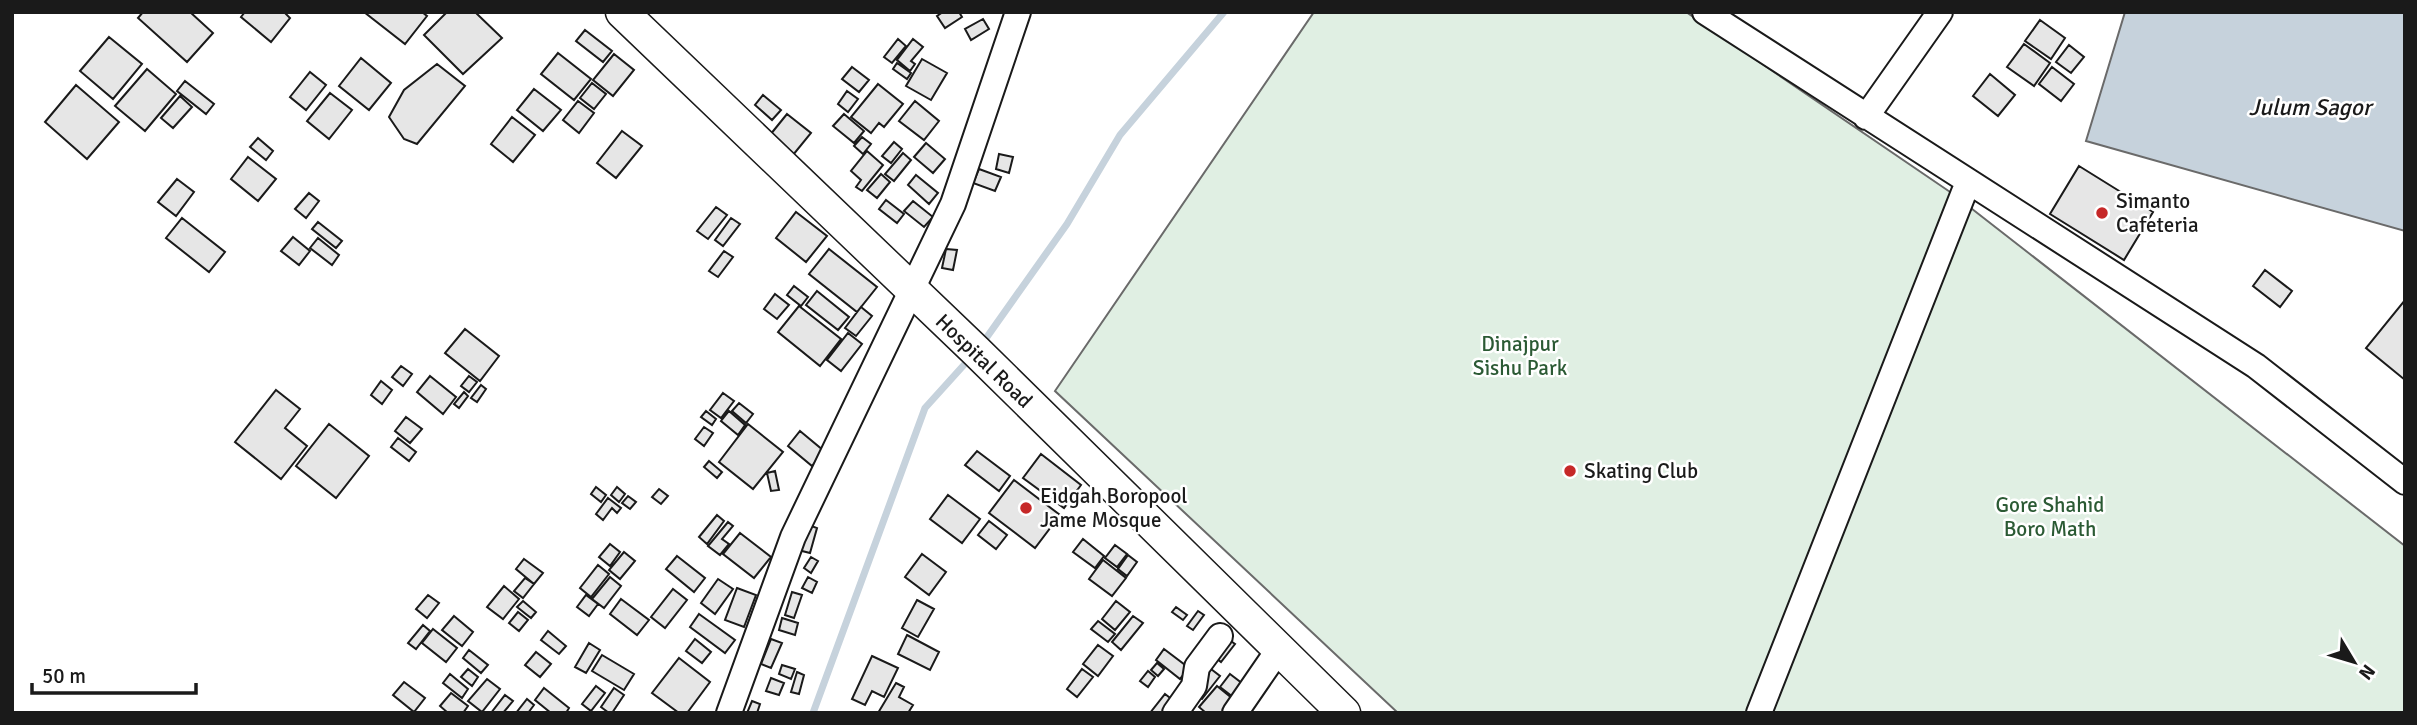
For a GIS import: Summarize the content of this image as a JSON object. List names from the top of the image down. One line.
{"streets":{"main road":["Hospital Road"]},"water":["Julum Sagor"],"parks":["Dinajpur Sishu Park","Gore Shahid Boro Math"],"places":["Simanto Cafeteria","Skating Club","Eidgah Boropool Jame Mosque"],"scale_bar":"50 m","north":"bottom right"}
